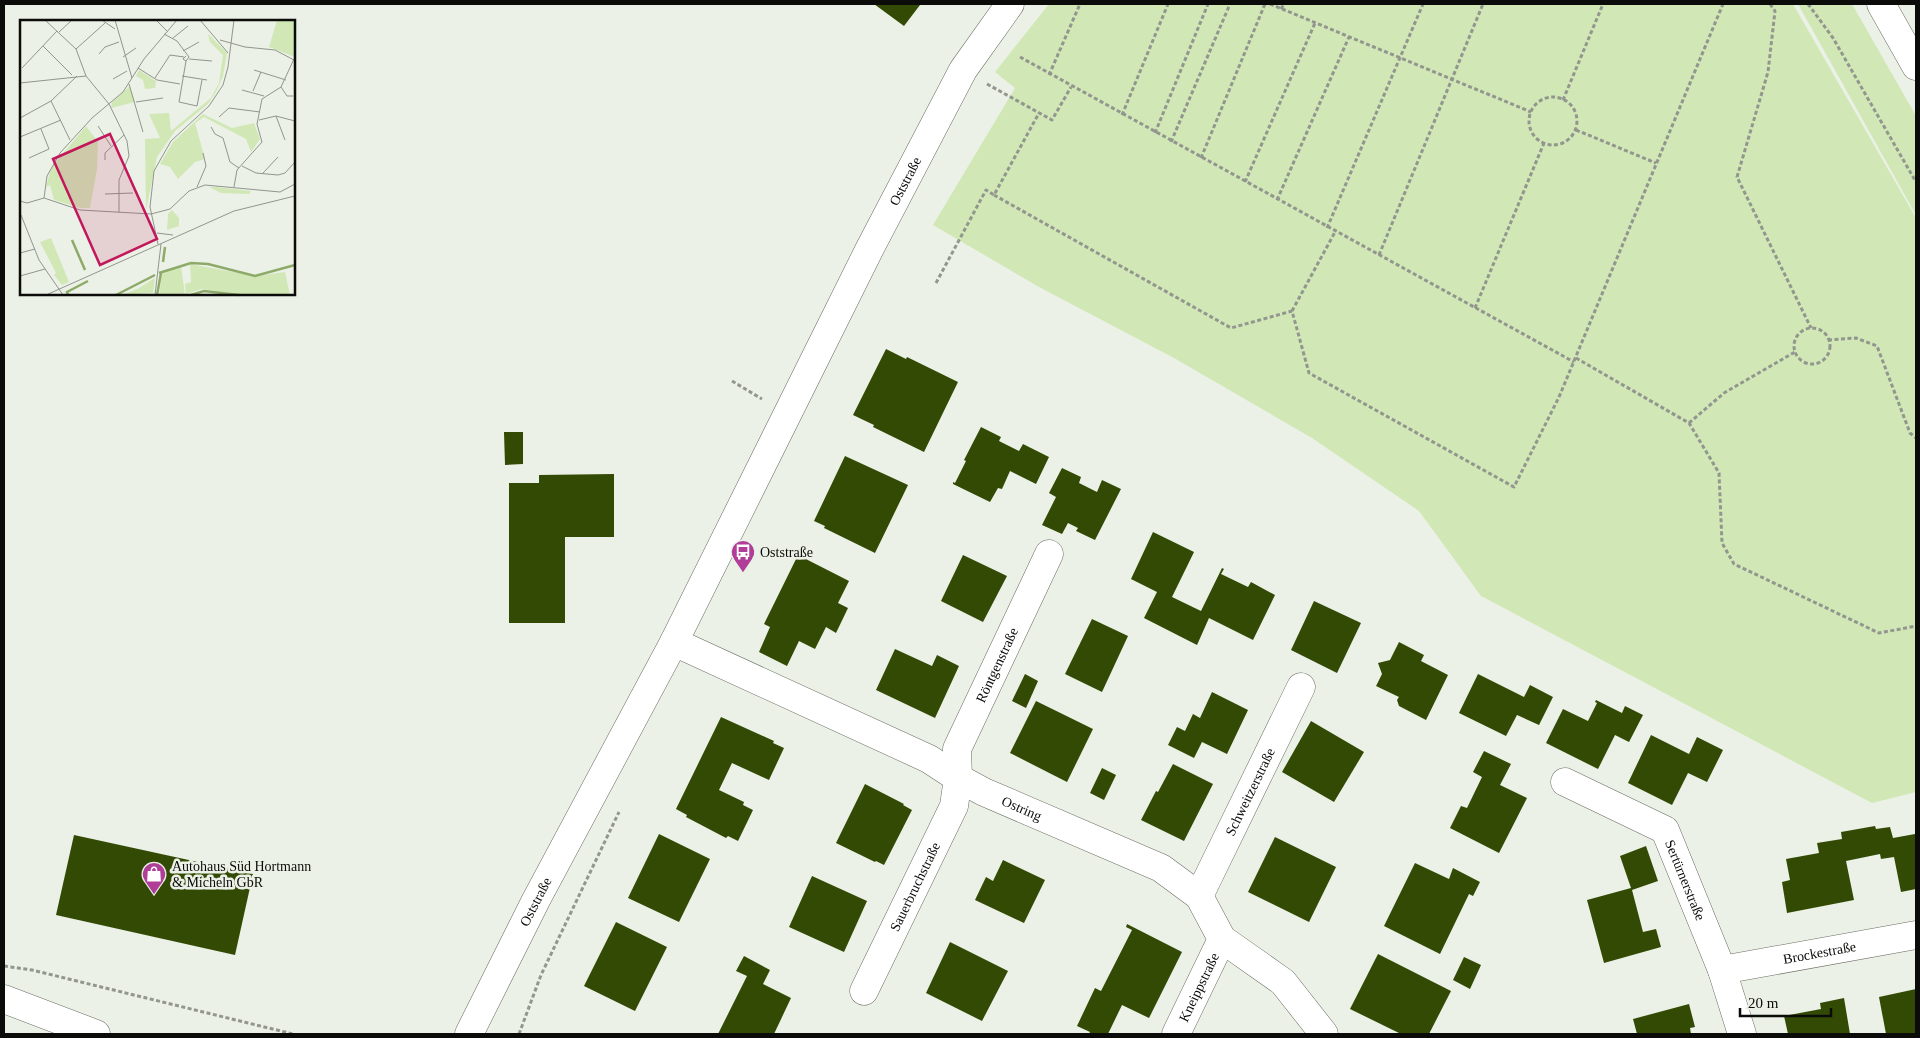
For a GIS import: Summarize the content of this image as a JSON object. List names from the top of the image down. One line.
{"streets":{"street":["Oststraße","Röntgenstraße","Schweitzerstraße","Ostring","Sertürnerstraße","Sauerbruchstraße","Brockestraße","Kneippstraße"]},"crossings":[["Oststraße","Ostring"],["Röntgenstraße","Ostring"],["Röntgenstraße","Sauerbruchstraße"],["Schweitzerstraße","Ostring"],["Ostring","Sauerbruchstraße"],["Ostring","Kneippstraße"],["Sertürnerstraße","Brockestraße"]],"places":{"bus stop":["Oststraße"],"shop":["Autohaus Süd Hortmann & Micheln GbR"]},"scale_bar":"20 m"}
